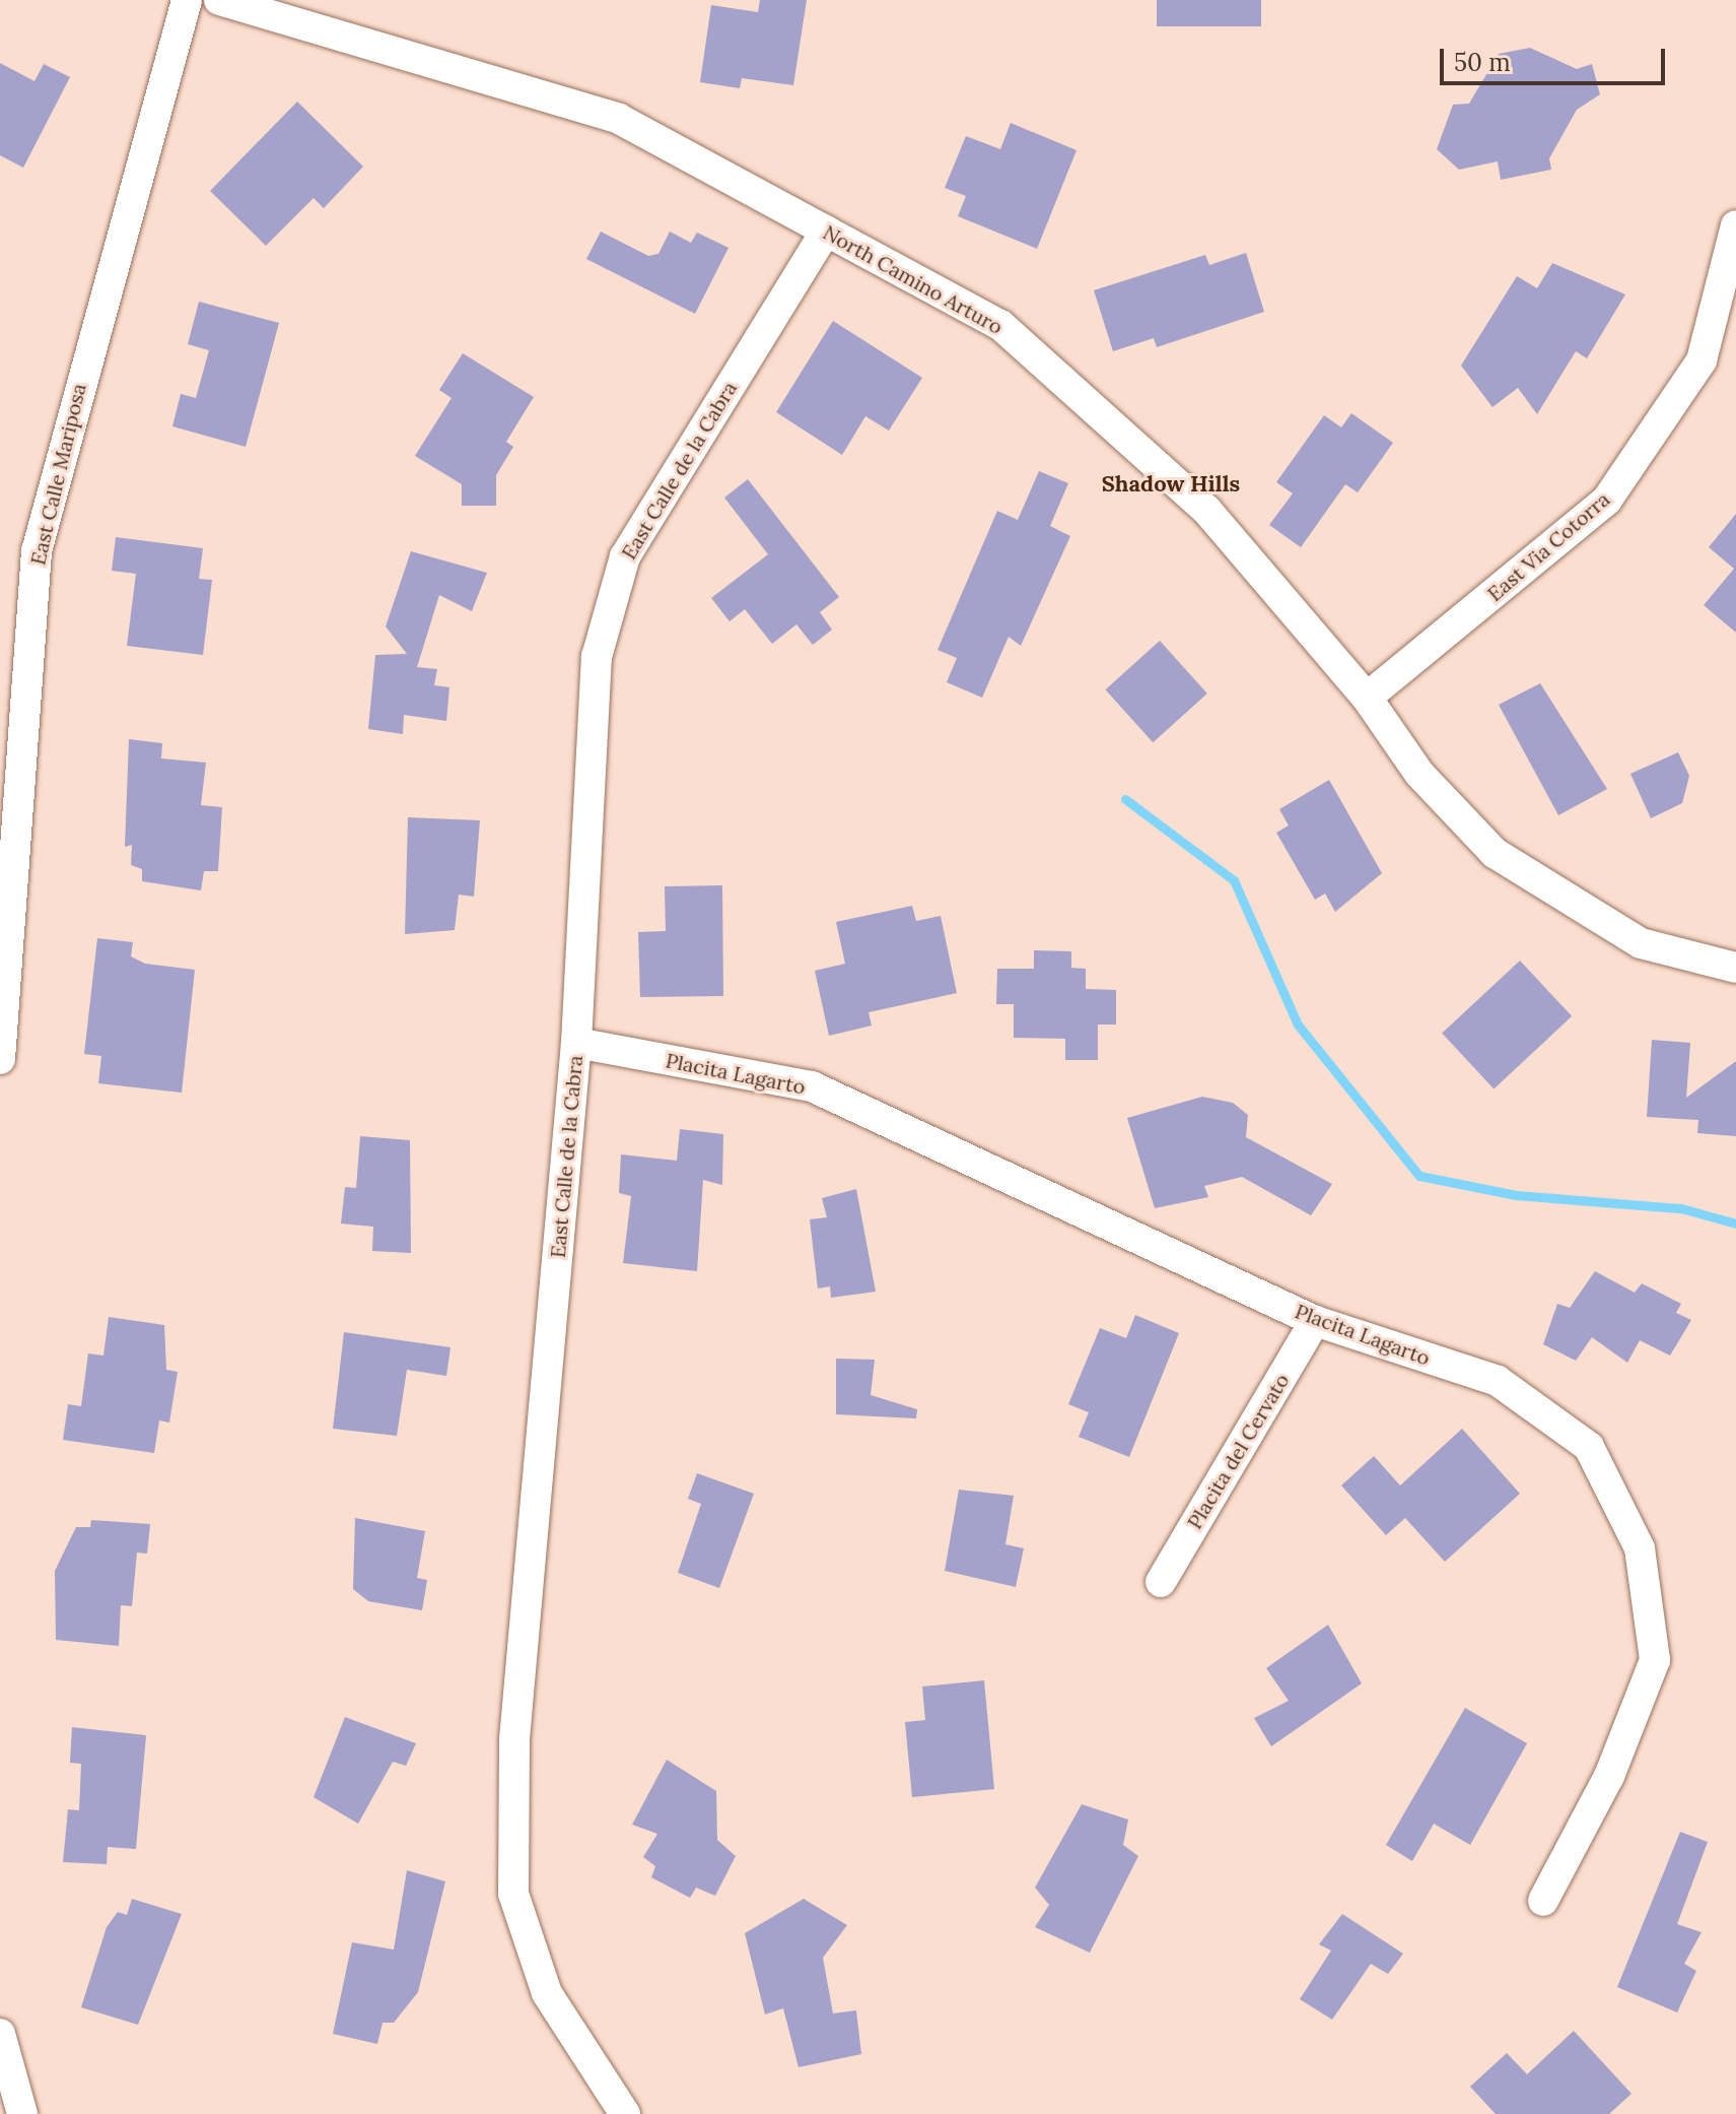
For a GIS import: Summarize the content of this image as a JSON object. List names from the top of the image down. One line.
{"streets":{"street":["North Camino Arturo","East Calle de la Cabra","East Calle Mariposa","East Via Cotorra","Placita Lagarto","Placita del Cervato"]},"crossings":[["North Camino Arturo","East Calle de la Cabra"],["North Camino Arturo","East Via Cotorra"],["East Calle de la Cabra","Placita Lagarto"],["Placita Lagarto","Placita del Cervato"]],"districts":["Shadow Hills"],"scale_bar":"50 m"}
